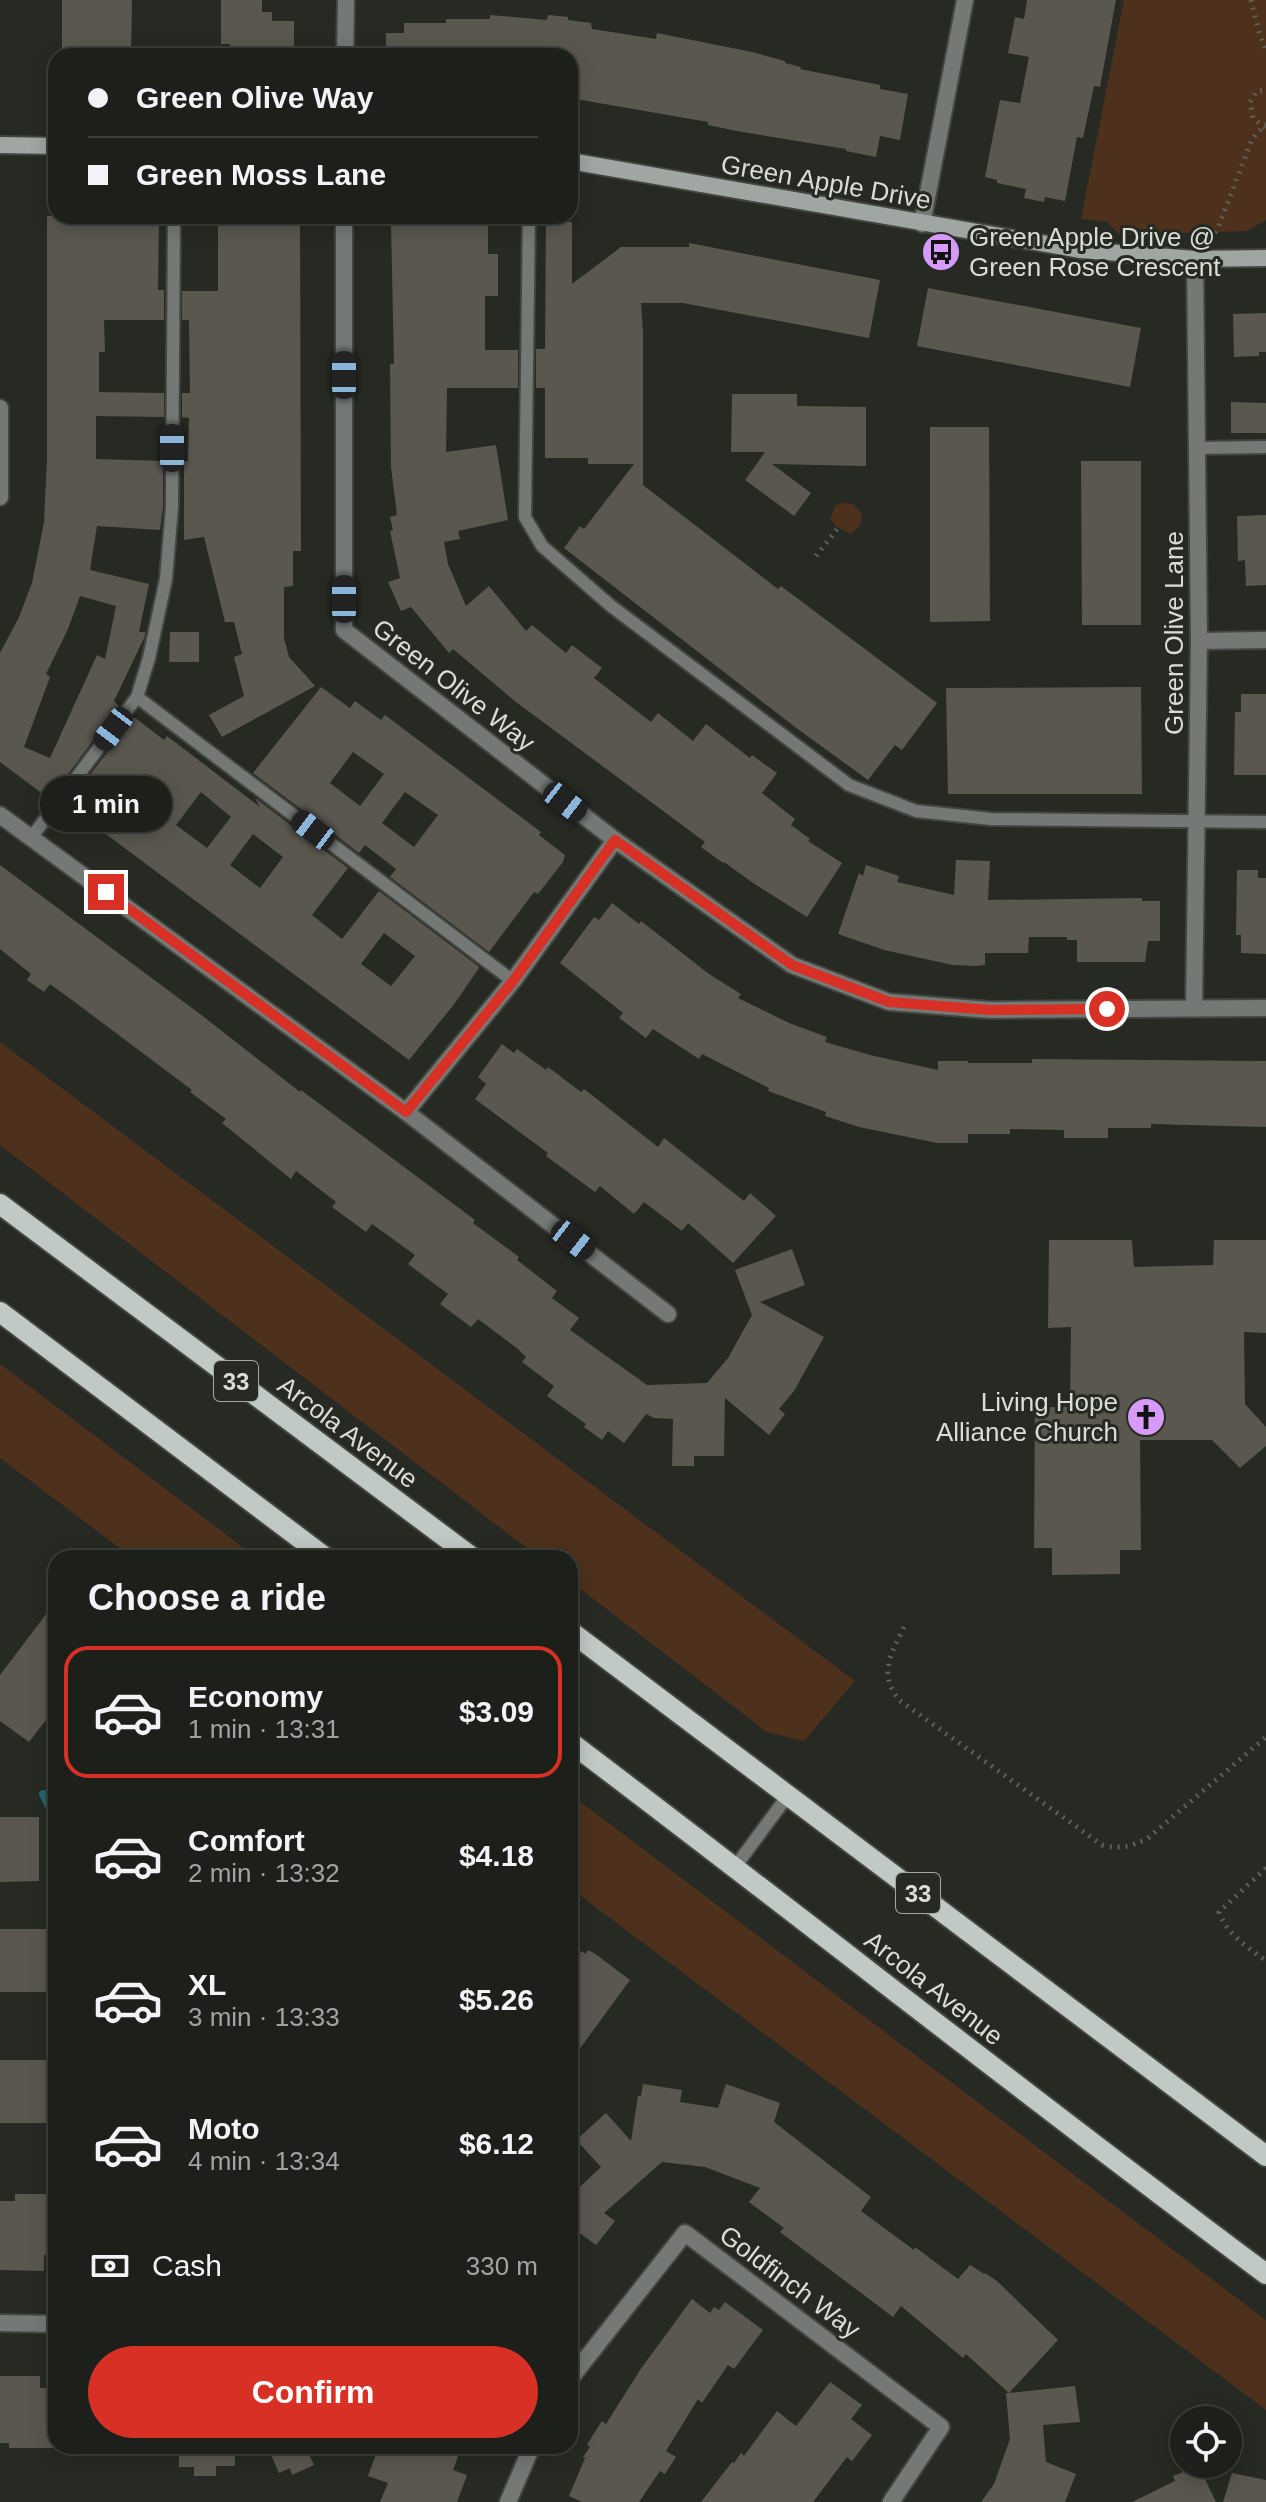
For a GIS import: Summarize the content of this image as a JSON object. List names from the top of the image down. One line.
{"streets":{"main road":["33","Arcola Avenue"],"street":["Green Apple Drive","Green Olive Lane","Green Olive Way","Goldfinch Way"]},"crossings":[["Green Apple Drive","Green Olive Lane"],["Green Olive Lane","Green Olive Way"]],"places":{"bus stop":["Green Apple Drive @ Green Rose Crescent"],"church":["Living Hope Alliance Church"]},"page":{"banner":["Green Olive Way","Green Moss Lane"],"bubble":"1 min","heading":"Choose a ride","list":[{"name":"Economy","note":"1 min · 13:31","value":"$3.09"},{"name":"Comfort","note":"2 min · 13:32","value":"$4.18"},{"name":"XL","note":"3 min · 13:33","value":"$5.26"},{"name":"Moto","note":"4 min · 13:34","value":"$6.12"}],"pay":["Cash","330 m"],"buttons":"Confirm"}}
